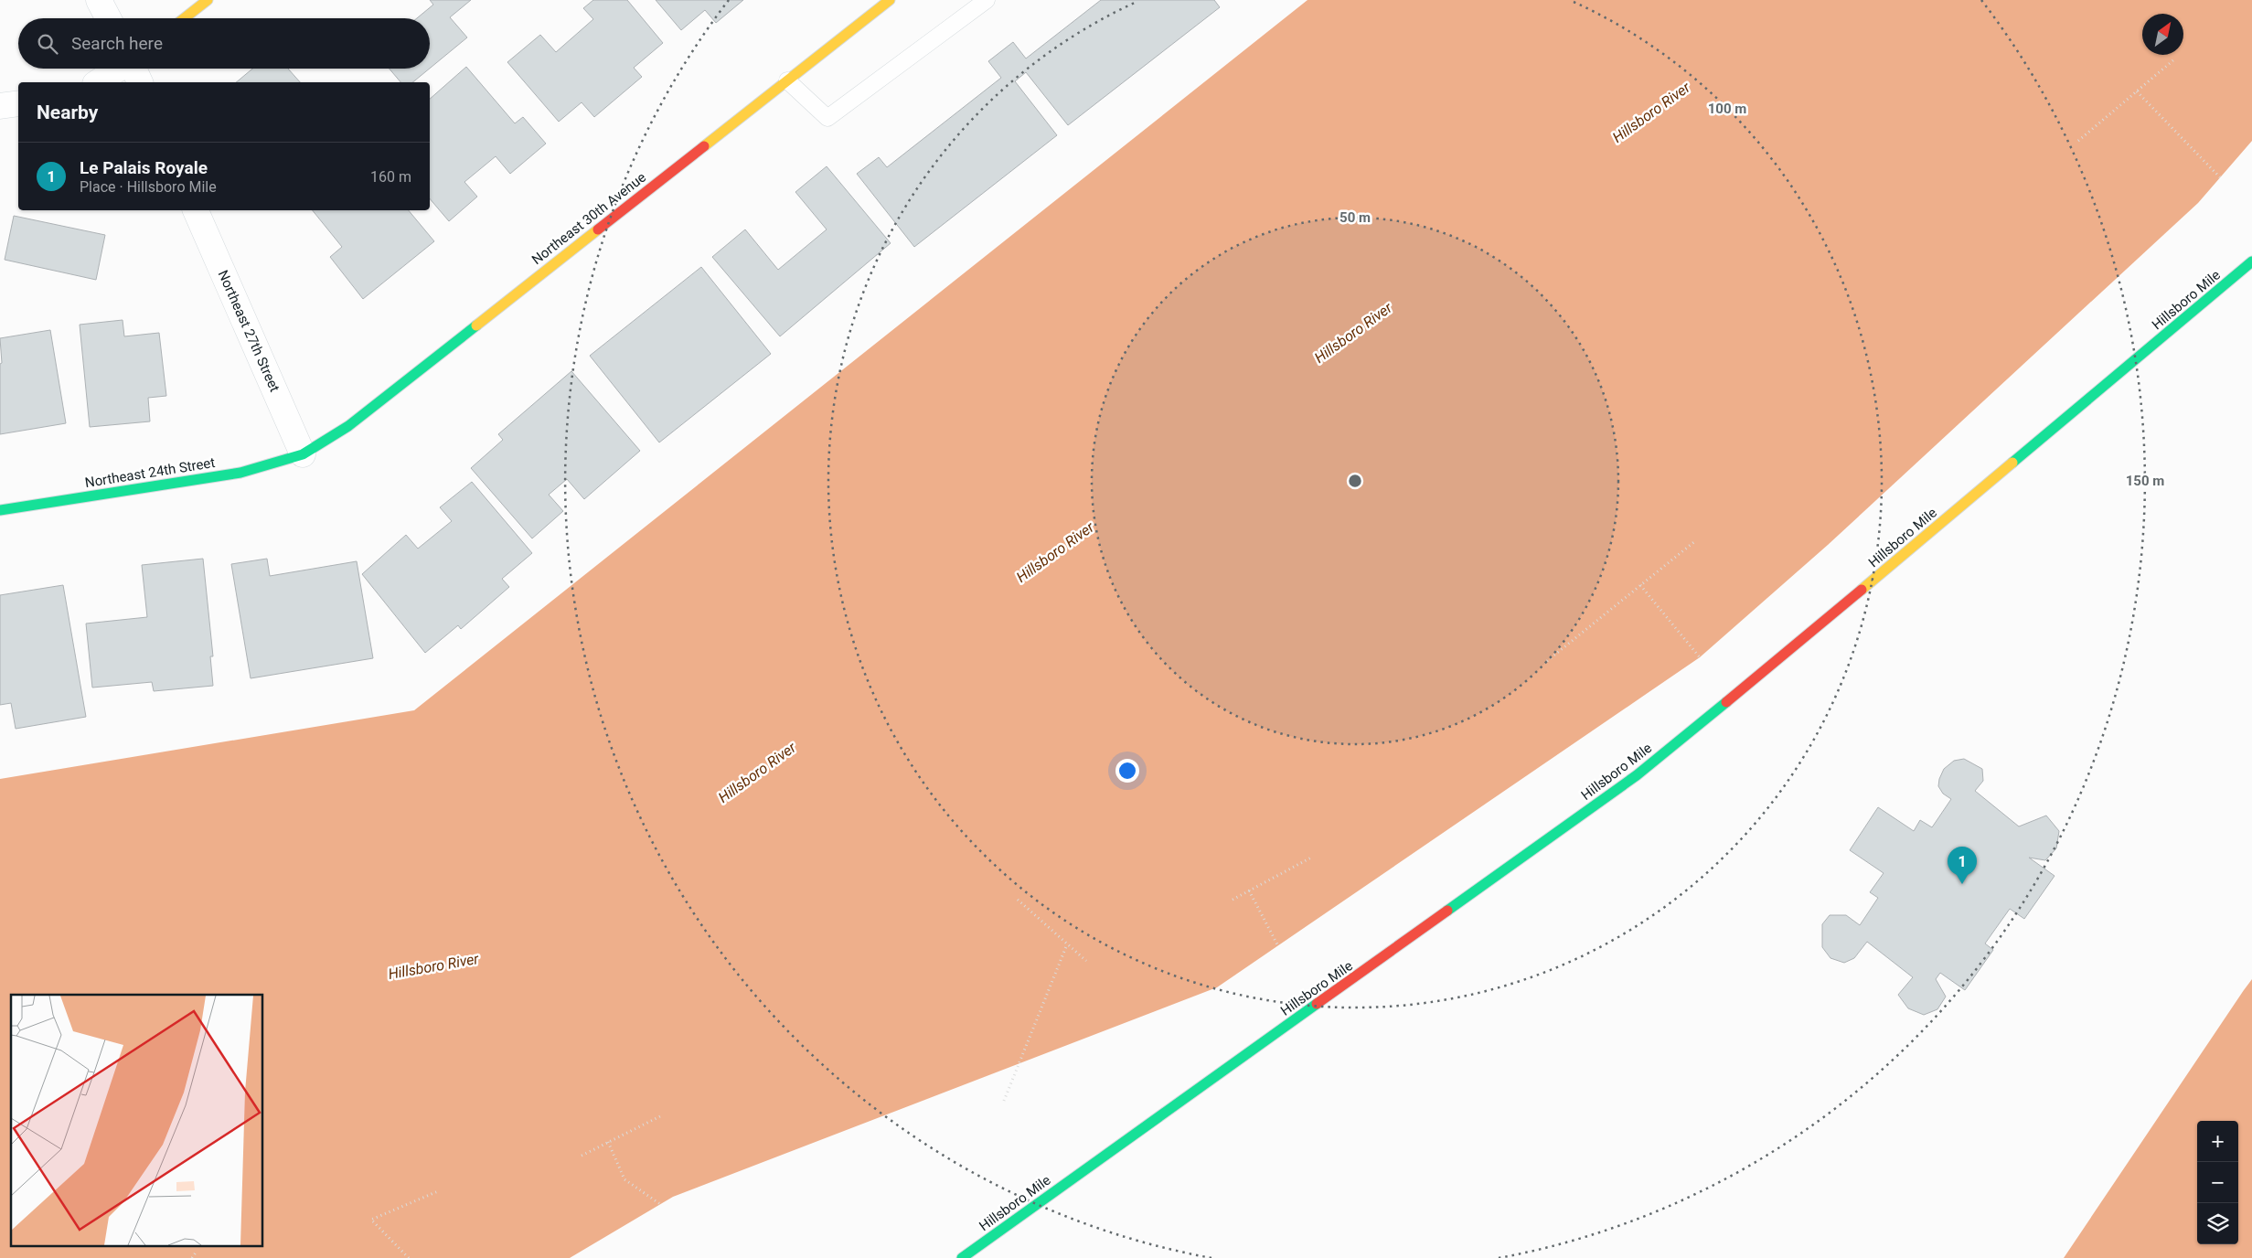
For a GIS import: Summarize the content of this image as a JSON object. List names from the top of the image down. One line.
{"streets":{"main road":["Northeast 30th Avenue","Hillsboro Mile","Northeast 24th Street"],"street":["Northeast 27th Street"]},"crossings":[["Northeast 30th Avenue","Northeast 27th Street"],["Northeast 30th Avenue","Northeast 24th Street"],["Northeast 27th Street","Northeast 24th Street"]],"water":["Hillsboro River"],"north":"top right","page":{"search":"Search here","heading":"Nearby","list":[{"mark":"1","name":"Le Palais Royale","note":"Place · Hillsboro Mile","value":"160 m"}],"pins":"1","map_buttons":["+","−"]},"rings":["100 m","50 m","150 m"]}
